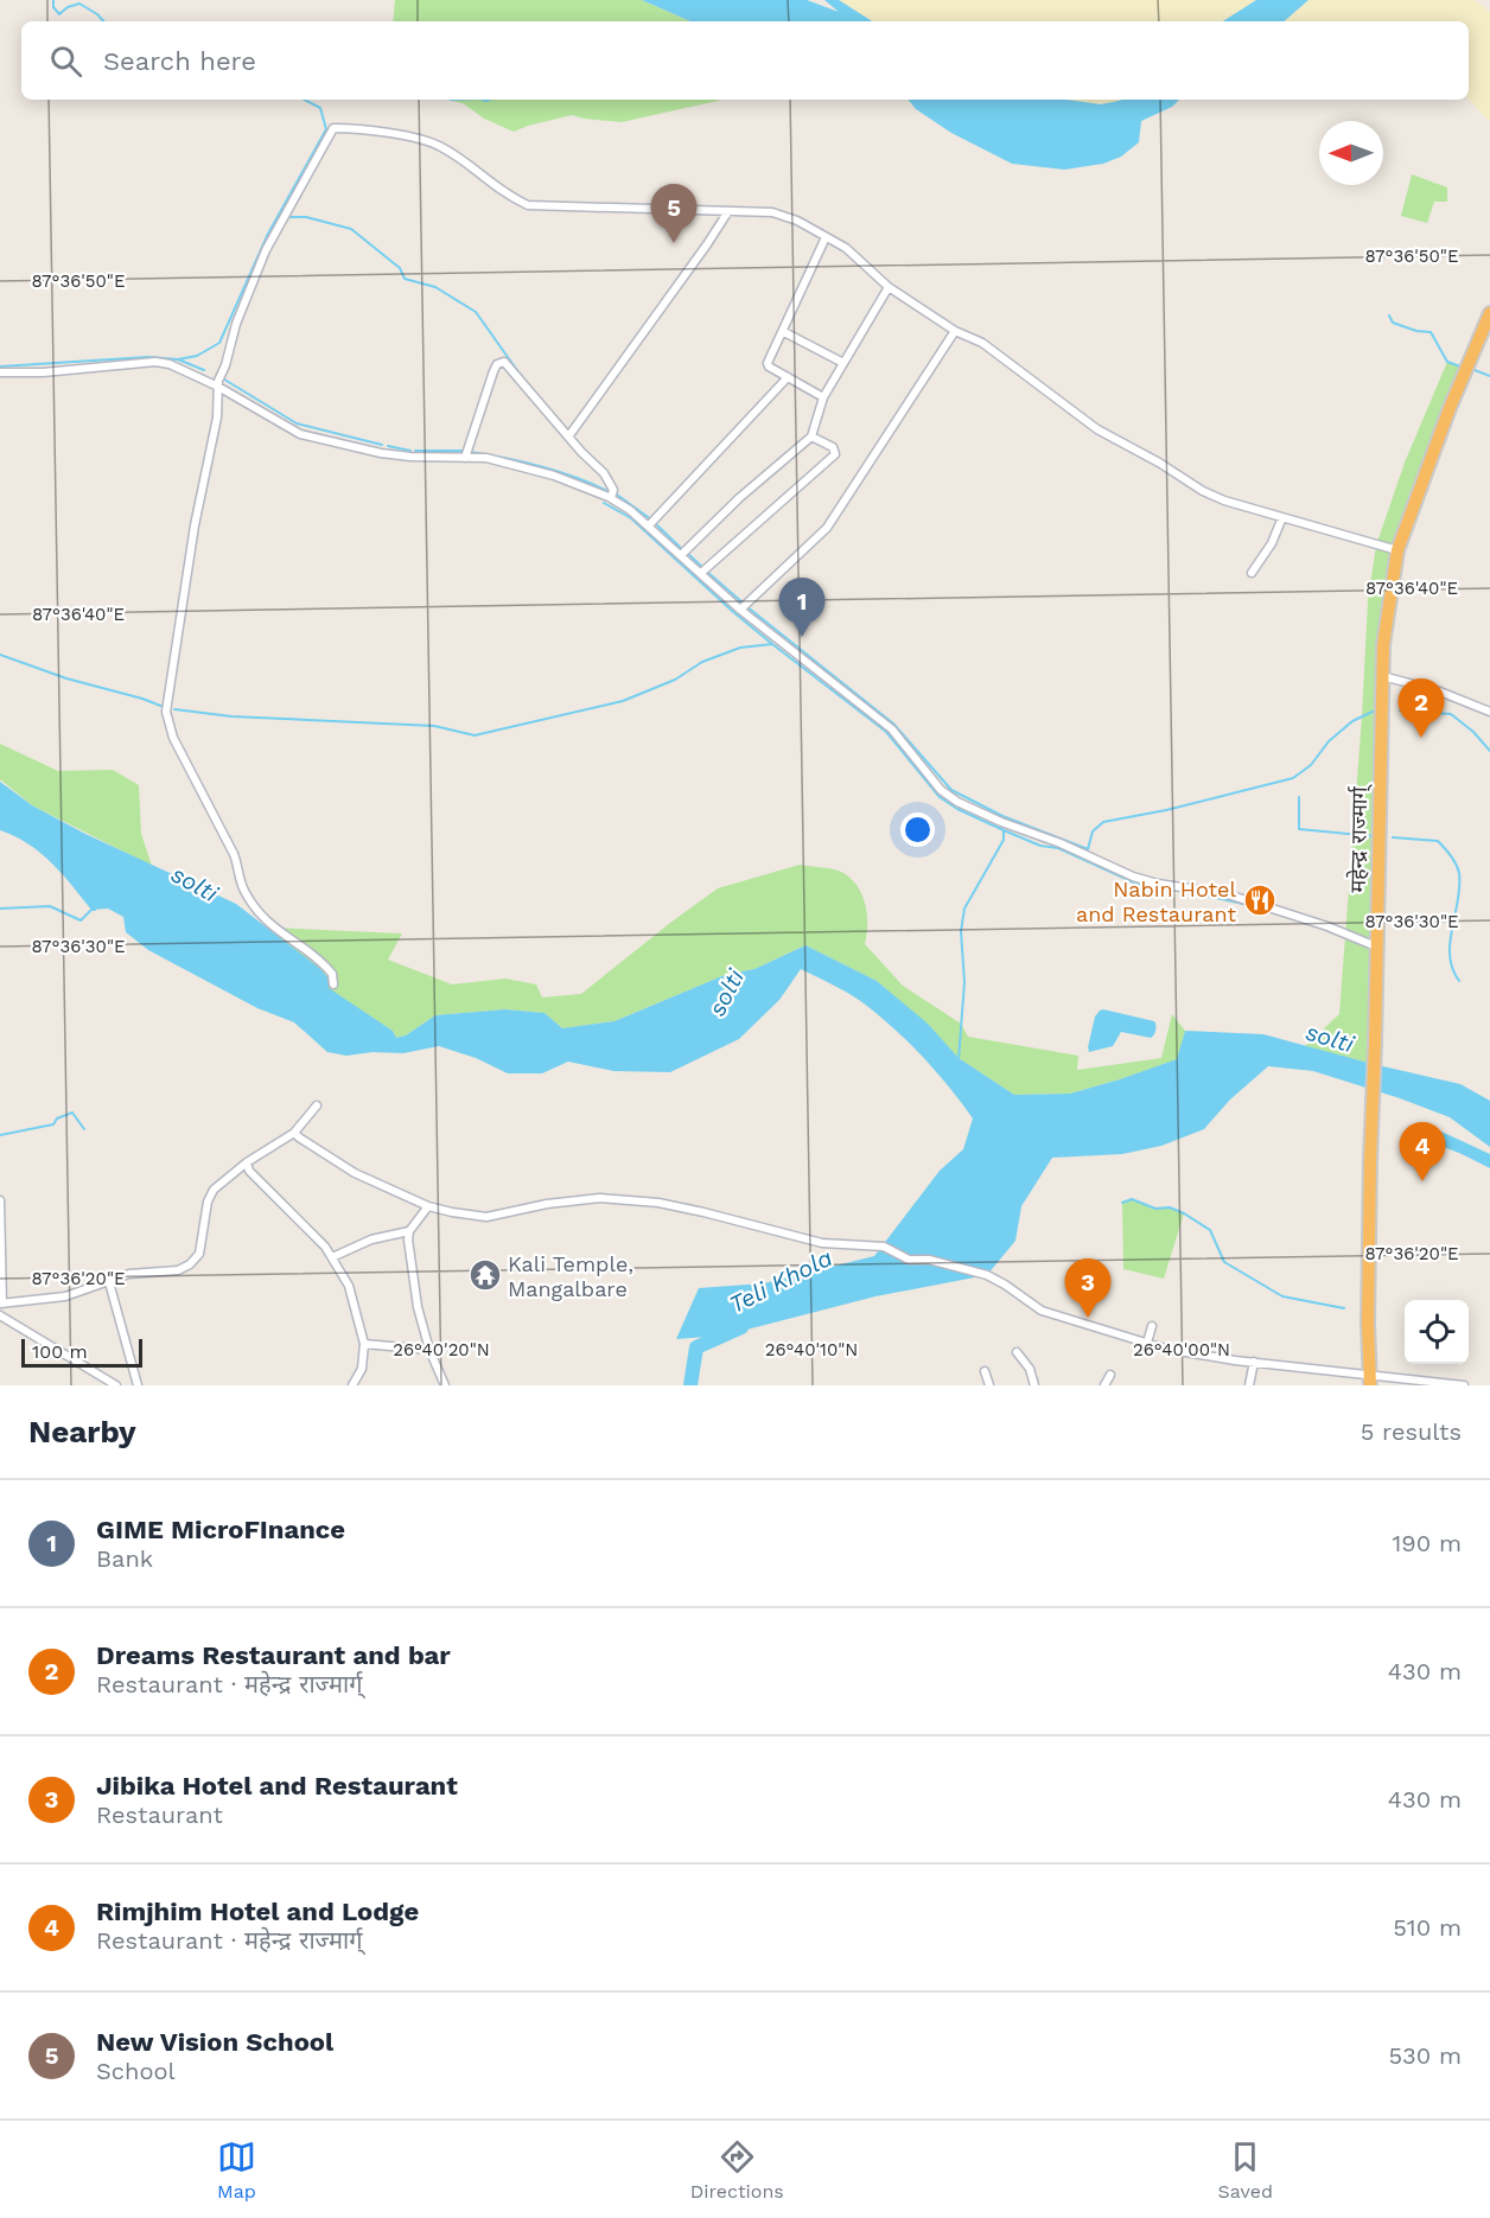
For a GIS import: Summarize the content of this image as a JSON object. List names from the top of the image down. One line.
{"streets":{"highway":["महेन्द्र राज्मार्ग्"]},"water":["solti","Teli Khola"],"places":{"restaurant":["Nabin Hotel and Restaurant"],"temple":["Kali Temple, Mangalbare"]},"scale_bar":"100 m","north":"left","page":{"search":"Search here","pins":["5","1","2","4","3"],"scale":"100 m","heading":["Nearby","5 results"],"list":[{"mark":"1","name":"GIME MicroFInance","note":"Bank","value":"190 m"},{"mark":"2","name":"Dreams Restaurant and bar","note":"Restaurant · महेन्द्र राज्मार्ग्","value":"430 m"},{"mark":"3","name":"Jibika Hotel and Restaurant","note":"Restaurant","value":"430 m"},{"mark":"4","name":"Rimjhim Hotel and Lodge","note":"Restaurant · महेन्द्र राज्मार्ग्","value":"510 m"},{"mark":"5","name":"New Vision School","note":"School","value":"530 m"}],"nav":["Map","Directions","Saved"]},"coordinates":["87°36'50\"E","87°36'40\"E","87°36'30\"E","87°36'20\"E","26°40'20\"N","26°40'10\"N","26°40'00\"N"]}
